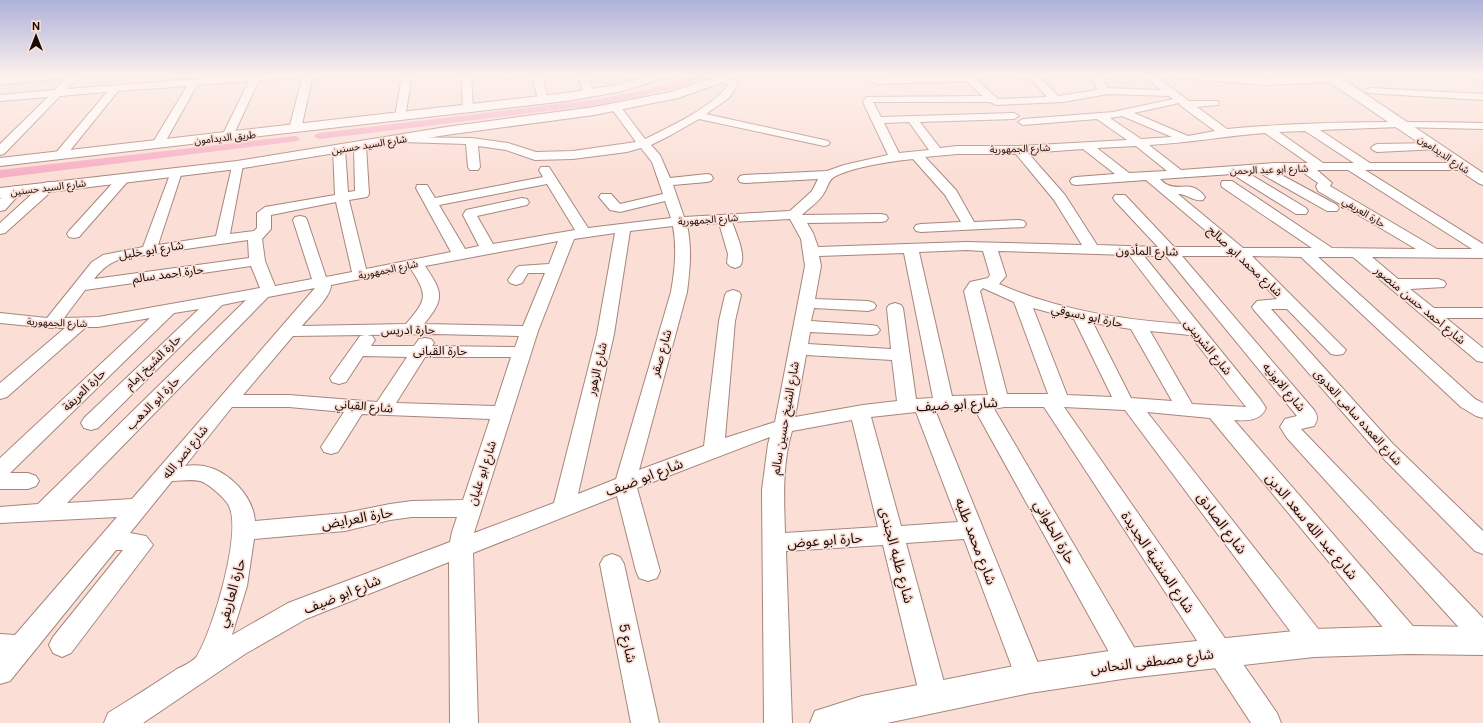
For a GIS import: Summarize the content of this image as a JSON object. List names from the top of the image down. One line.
{"streets":{"street":["طريق الديدامون","شارع السيد حسنين","شارع الجمهورية","شارع الديدامون","شارع ابو عبد الرحمن","حارة العريفي","شارع ابو خليل","شارع المأذون","شارع محمد ابو صالح","حارة احمد سالم","شارع احمد حسن منصور","حارة ابو دسوقي","حارة ادريس","شارع الشربينى","حارة القبانى","شارع صقر","حارة الشيخ إمام","شارع الزهور","شارع الابونيه","حارة العريفة","حارة ابو الدهب","شارع ابو ضيف","شارع القباني","شارع العمده سامى العدوى","شارع الشيخ حسين سالم","شارع نصر الله","شارع ابو عليان","حارة العرايض","شارع الصادق","شارع عبد الله سعد الدين","حارة الحلواني","حارة ابو عوض","شارع محمد طلبه","شارع طلبه الجندى","شارع المنشية الجديدة","حارة العاريفي","شارع 5","شارع مصطفى النحاس"]},"crossings":[["شارع الجمهورية","شارع الديدامون"],["شارع الجمهورية","شارع ابو خليل"],["شارع الجمهورية","شارع صقر"],["شارع الجمهورية","حارة الشيخ إمام"],["شارع الجمهورية","شارع الزهور"],["شارع الجمهورية","حارة العريفة"],["شارع الجمهورية","حارة ابو الدهب"],["شارع الجمهورية","شارع الشيخ حسين سالم"],["شارع الجمهورية","شارع نصر الله"],["شارع الجمهورية","شارع ابو عليان"],["شارع الديدامون","شارع ابو عبد الرحمن"],["شارع ابو عبد الرحمن","حارة العريفي"],["شارع ابو عبد الرحمن","شارع محمد ابو صالح"],["حارة العريفي","شارع المأذون"],["شارع ابو خليل","حارة احمد سالم"],["شارع المأذون","شارع محمد ابو صالح"],["شارع المأذون","شارع احمد حسن منصور"],["شارع المأذون","شارع الشربينى"],["شارع المأذون","شارع الابونيه"],["شارع المأذون","شارع الشيخ حسين سالم"],["شارع محمد ابو صالح","شارع العمده سامى العدوى"],["حارة ابو دسوقي","شارع الشربينى"],["حارة ابو دسوقي","شارع الصادق"],["حارة ابو دسوقي","حارة الحلواني"],["حارة ابو دسوقي","شارع المنشية الجديدة"],["حارة ادريس","شارع نصر الله"],["حارة ادريس","شارع ابو عليان"],["شارع الشربينى","شارع ابو ضيف"],["شارع الشربينى","شارع عبد الله سعد الدين"],["حارة القبانى","شارع ابو عليان"],["شارع صقر","شارع ابو ضيف"],["شارع الزهور","شارع ابو ضيف"],["شارع ابو ضيف","شارع الشيخ حسين سالم"],["شارع ابو ضيف","شارع ابو عليان"],["شارع ابو ضيف","شارع الصادق"],["شارع ابو ضيف","شارع عبد الله سعد الدين"],["شارع ابو ضيف","حارة الحلواني"],["شارع ابو ضيف","شارع محمد طلبه"],["شارع ابو ضيف","شارع طلبه الجندى"],["شارع ابو ضيف","شارع المنشية الجديدة"],["شارع ابو ضيف","حارة العاريفي"],["شارع القباني","شارع نصر الله"],["شارع القباني","شارع ابو عليان"],["شارع الشيخ حسين سالم","حارة ابو عوض"],["شارع نصر الله","حارة العاريفي"],["شارع ابو عليان","حارة العرايض"],["حارة العرايض","حارة العاريفي"],["شارع الصادق","شارع مصطفى النحاس"],["شارع عبد الله سعد الدين","شارع مصطفى النحاس"],["حارة الحلواني","شارع مصطفى النحاس"],["حارة ابو عوض","شارع محمد طلبه"],["حارة ابو عوض","شارع طلبه الجندى"],["شارع محمد طلبه","شارع مصطفى النحاس"],["شارع طلبه الجندى","شارع مصطفى النحاس"],["شارع المنشية الجديدة","شارع مصطفى النحاس"]],"north":"top"}
